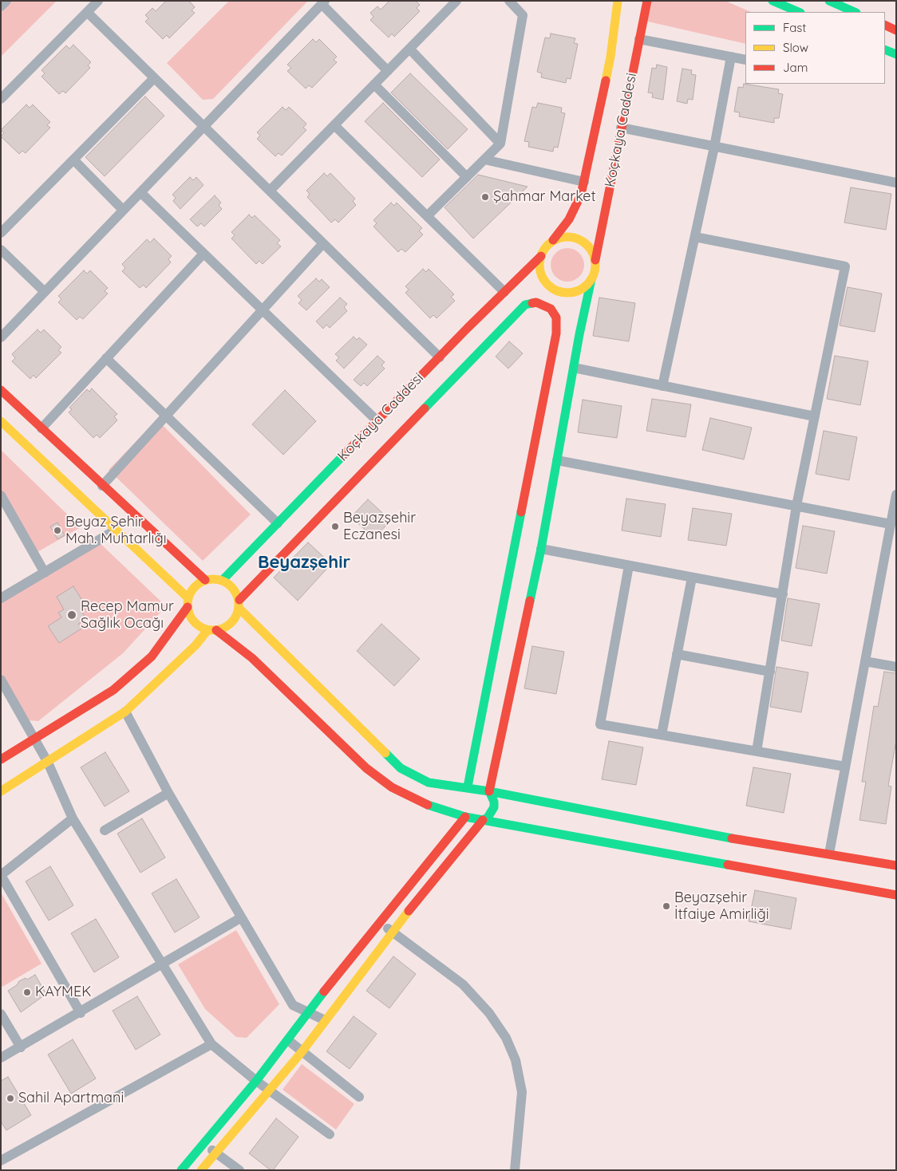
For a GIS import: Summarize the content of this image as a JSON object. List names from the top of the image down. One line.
{"streets":{"main road":["Koçkaya Caddesi"]},"districts":["Beyazşehir"],"places":["Şahmar Market","Beyazşehir Eczanesi","Beyaz Şehir Mah. Muhtarlığı","Recep Mamur Sağlık Ocağı","Beyazşehir İtfaiye Amirliği","KAYMEK","Sahil Apartmani"],"legend":["Fast","Slow","Jam"]}
